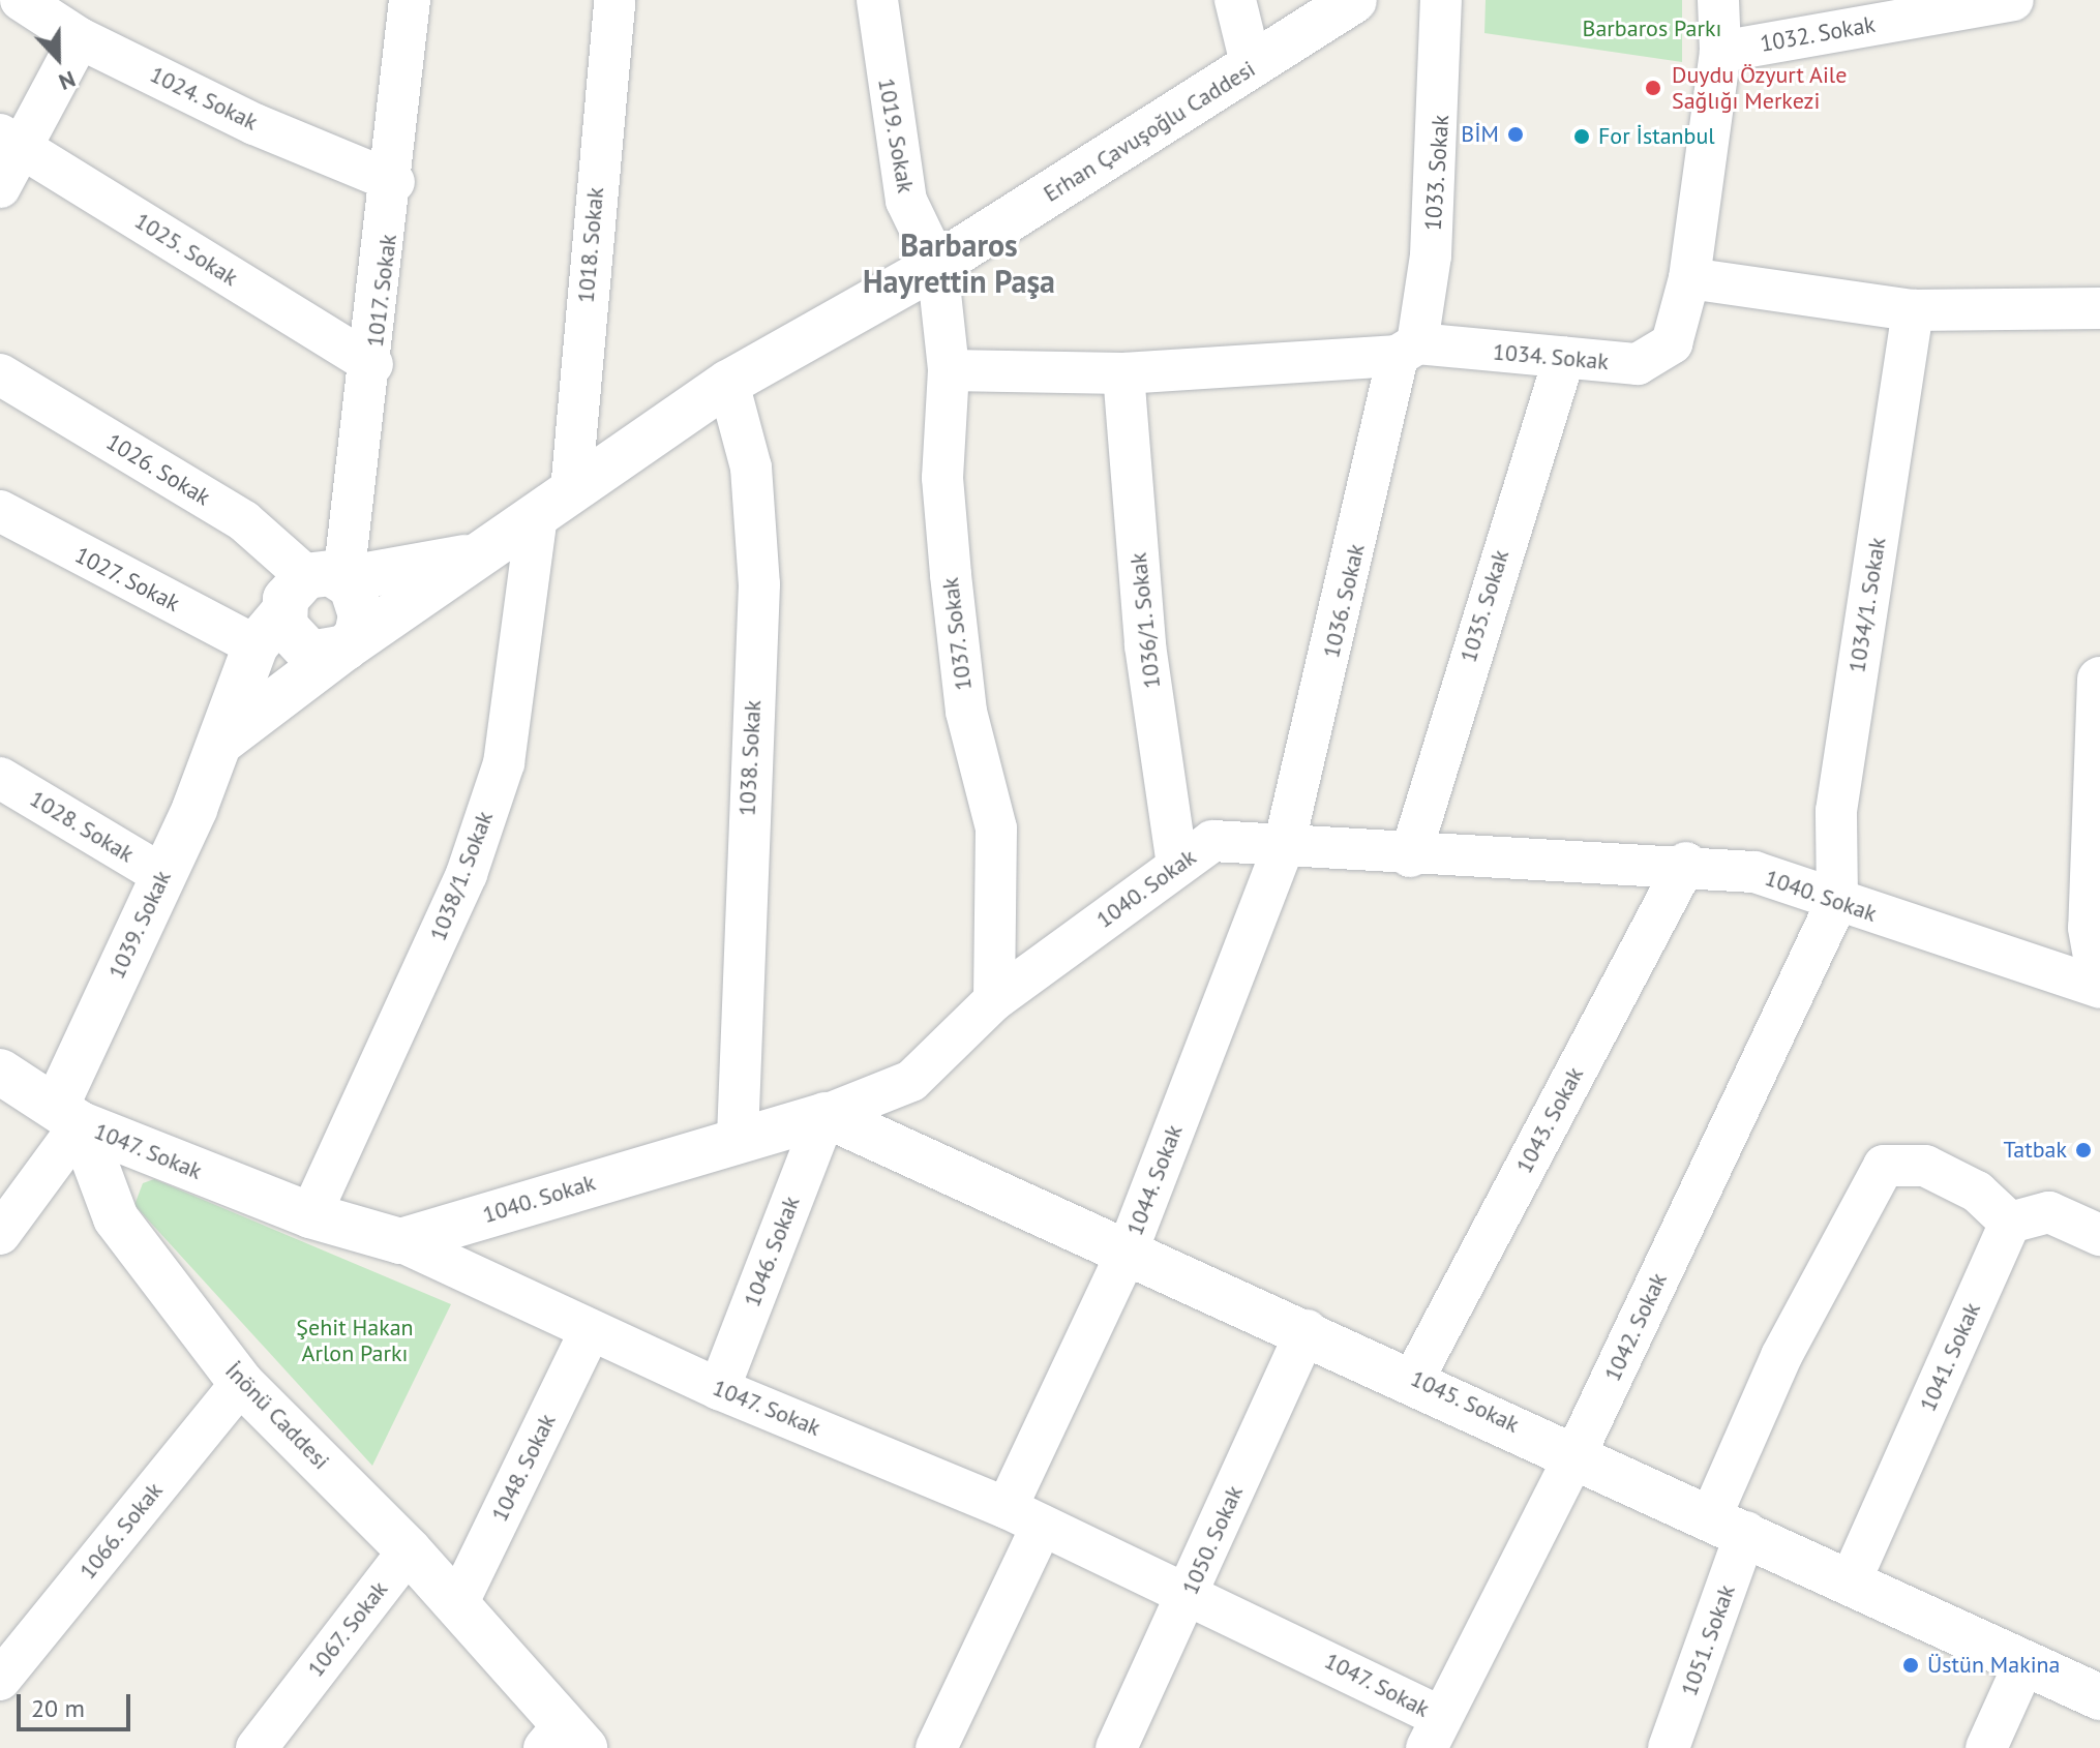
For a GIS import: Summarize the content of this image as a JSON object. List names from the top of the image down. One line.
{"streets":{"street":["1032. Sokak","1024. Sokak","Erhan Çavuşoğlu Caddesi","1019. Sokak","1033. Sokak","1018. Sokak","1025. Sokak","1017. Sokak","1034. Sokak","1026. Sokak","1027. Sokak","1036. Sokak","1034/1. Sokak","1035. Sokak","1036/1. Sokak","1037. Sokak","1038. Sokak","1028. Sokak","1038/1. Sokak","1040. Sokak","1039. Sokak","1043. Sokak","1047. Sokak","1044. Sokak","1046. Sokak","1042. Sokak","1041. Sokak","1045. Sokak","İnönü Caddesi","1048. Sokak","1066. Sokak","1050. Sokak","1067. Sokak","1051. Sokak"]},"crossings":[["1032. Sokak","1034. Sokak"],["1024. Sokak","1017. Sokak"],["Erhan Çavuşoğlu Caddesi","1019. Sokak"],["Erhan Çavuşoğlu Caddesi","1018. Sokak"],["Erhan Çavuşoğlu Caddesi","1037. Sokak"],["Erhan Çavuşoğlu Caddesi","1038. Sokak"],["Erhan Çavuşoğlu Caddesi","1038/1. Sokak"],["1019. Sokak","1037. Sokak"],["1033. Sokak","1034. Sokak"],["1033. Sokak","1036. Sokak"],["1018. Sokak","1038/1. Sokak"],["1025. Sokak","1017. Sokak"],["1017. Sokak","1026. Sokak"],["1017. Sokak","1039. Sokak"],["1034. Sokak","1036. Sokak"],["1034. Sokak","1035. Sokak"],["1034. Sokak","1036/1. Sokak"],["1034. Sokak","1037. Sokak"],["1026. Sokak","1039. Sokak"],["1027. Sokak","1039. Sokak"],["1036. Sokak","1040. Sokak"],["1036. Sokak","1044. Sokak"],["1034/1. Sokak","1040. Sokak"],["1034/1. Sokak","1042. Sokak"],["1035. Sokak","1040. Sokak"],["1036/1. Sokak","1040. Sokak"],["1037. Sokak","1040. Sokak"],["1038. Sokak","1040. Sokak"],["1028. Sokak","1039. Sokak"],["1038/1. Sokak","1047. Sokak"],["1040. Sokak","1043. Sokak"],["1040. Sokak","1047. Sokak"],["1040. Sokak","1044. Sokak"],["1040. Sokak","1046. Sokak"],["1040. Sokak","1042. Sokak"],["1040. Sokak","1045. Sokak"],["1039. Sokak","1047. Sokak"],["1039. Sokak","İnönü Caddesi"],["1043. Sokak","1045. Sokak"],["1047. Sokak","1044. Sokak"],["1047. Sokak","1046. Sokak"],["1047. Sokak","1042. Sokak"],["1047. Sokak","İnönü Caddesi"],["1047. Sokak","1048. Sokak"],["1047. Sokak","1050. Sokak"],["1044. Sokak","1045. Sokak"],["1046. Sokak","1045. Sokak"],["1042. Sokak","1045. Sokak"],["1041. Sokak","1045. Sokak"],["1041. Sokak","1051. Sokak"],["1045. Sokak","1050. Sokak"],["1045. Sokak","1051. Sokak"],["İnönü Caddesi","1048. Sokak"],["İnönü Caddesi","1066. Sokak"],["İnönü Caddesi","1067. Sokak"]],"districts":["Barbaros Hayrettin Paşa"],"parks":["Barbaros Parkı","Şehit Hakan Arlon Parkı"],"places":["Duydu Özyurt Aile Sağlığı Merkezi","BİM","For İstanbul","Tatbak","Üstün Makina"],"scale_bar":"20 m","north":"bottom"}
